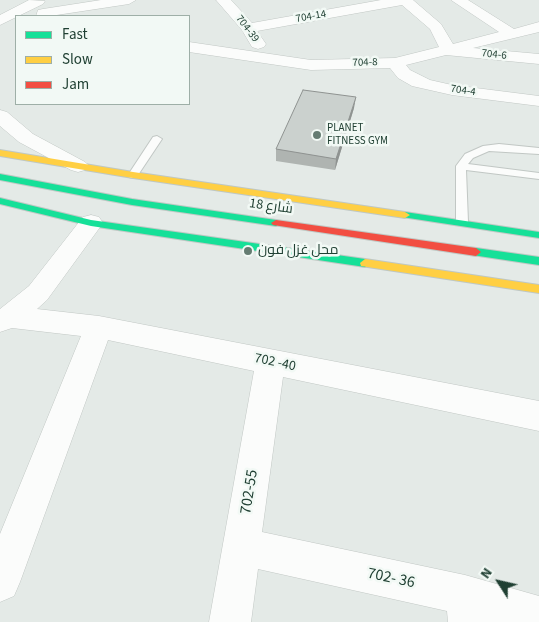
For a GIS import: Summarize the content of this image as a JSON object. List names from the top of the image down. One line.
{"streets":{"street":["704-14","704-39","704-6","704-8","704-4","شارع 18","702 -40","702-55","702- 36"]},"crossings":[["704-14","704-39"],["704-39","704-8"],["704-6","704-8"],["704-8","704-4"],["702 -40","702-55"],["702-55","702- 36"]],"places":["PLANET FITNESS GYM","محل غزل فون"],"legend":["Fast","Slow","Jam"],"north":"top left"}
